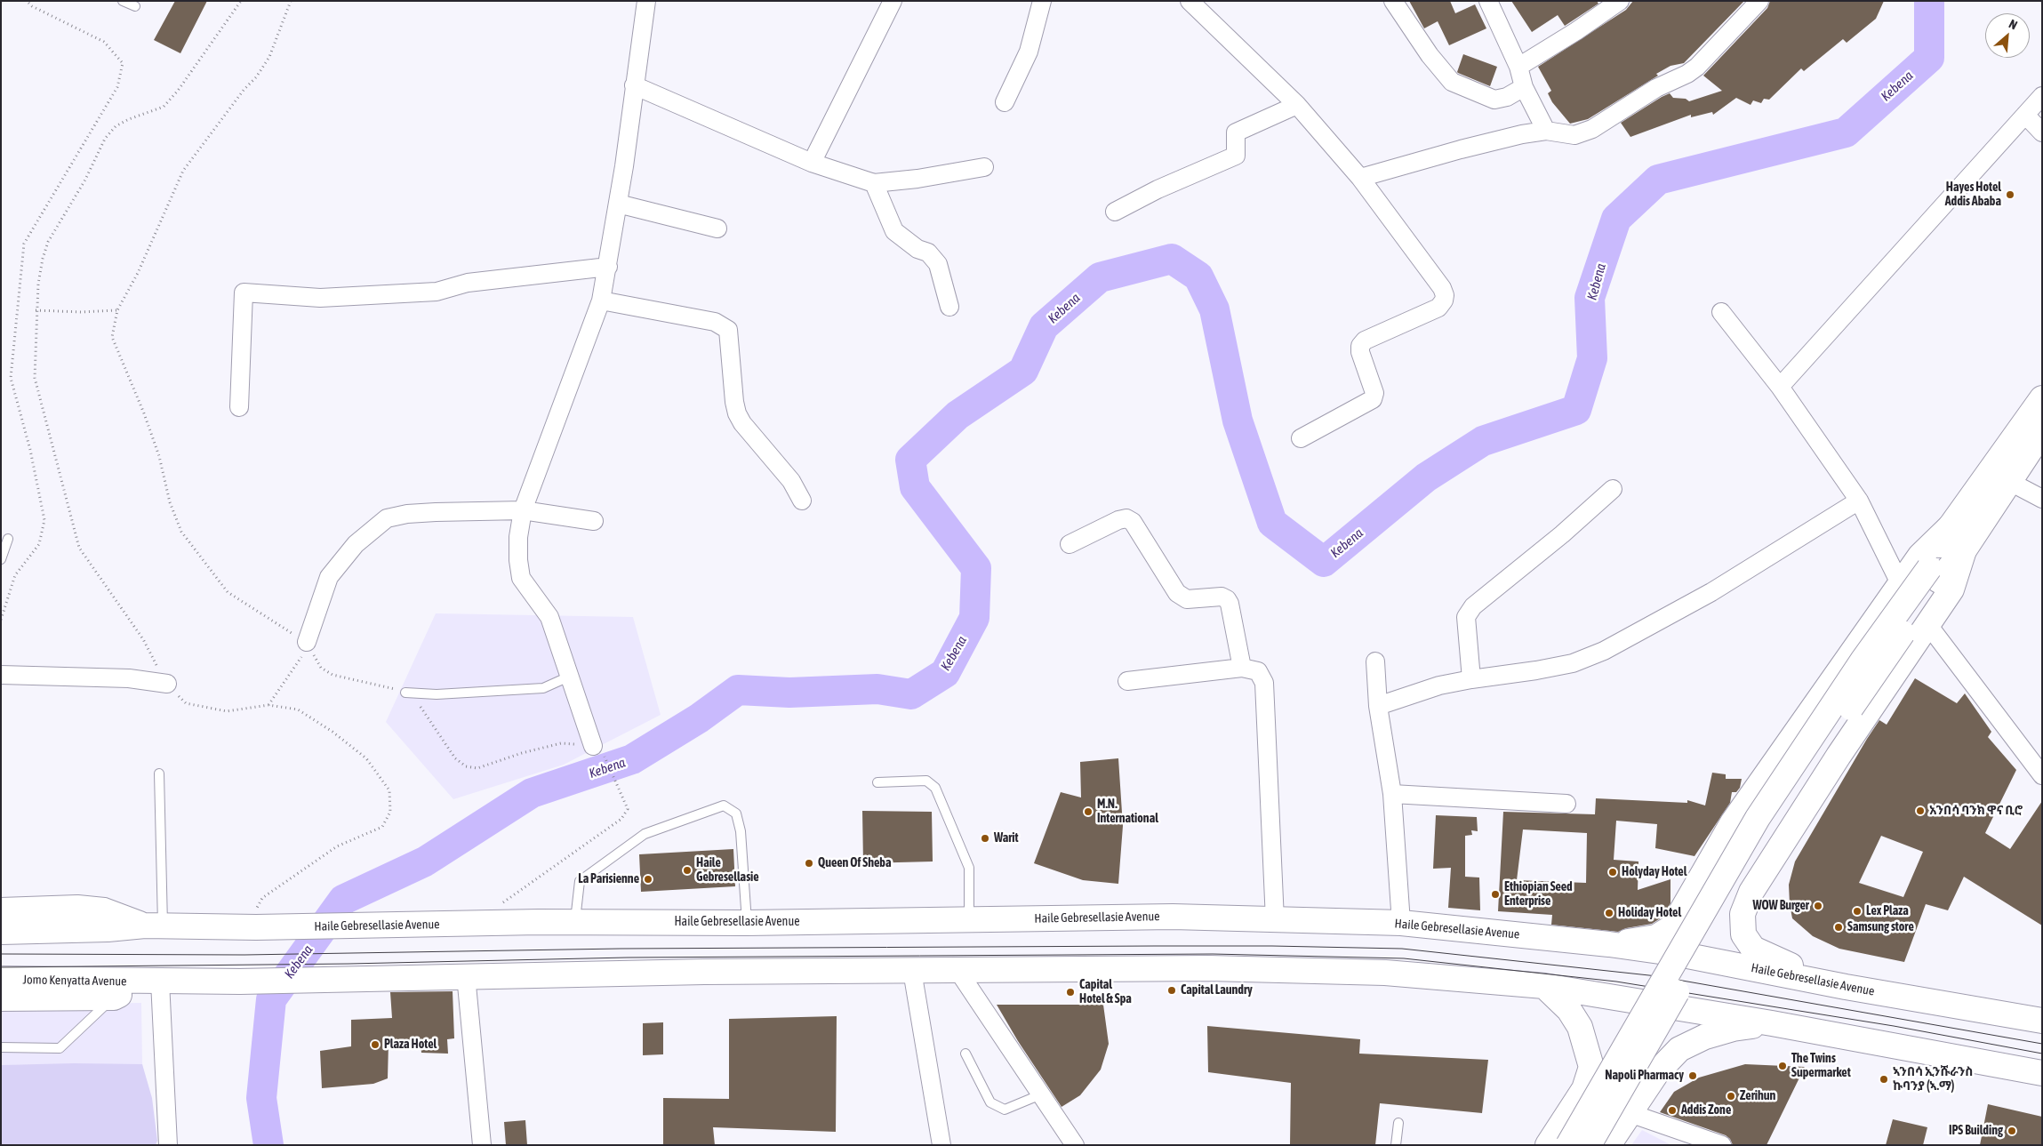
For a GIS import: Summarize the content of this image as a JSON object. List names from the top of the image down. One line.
{"streets":{"main road":["Haile Gebresellasie Avenue","Jomo Kenyatta Avenue"]},"water":["Kebena"],"places":["Hayes Hotel Addis Ababa","አንበሳ ባንክ ዋና ቢሮ","M.N. International","Warit","Queen Of Sheba","Haile Gebresellasie","Holyday Hotel","La Parisienne","Ethiopian Seed Enterprise","WOW Burger","Lex Plaza","Holiday Hotel","Samsung store","Capital Laundry","Capital Hotel & Spa","Plaza Hotel","The Twins Supermarket","Napoli Pharmacy","ኣንበሳ ኢንሹራንስ ኩባንያ (ኣ.ማ)","Zerihun","Addis Zone","IPS Building"],"north":"top right"}
